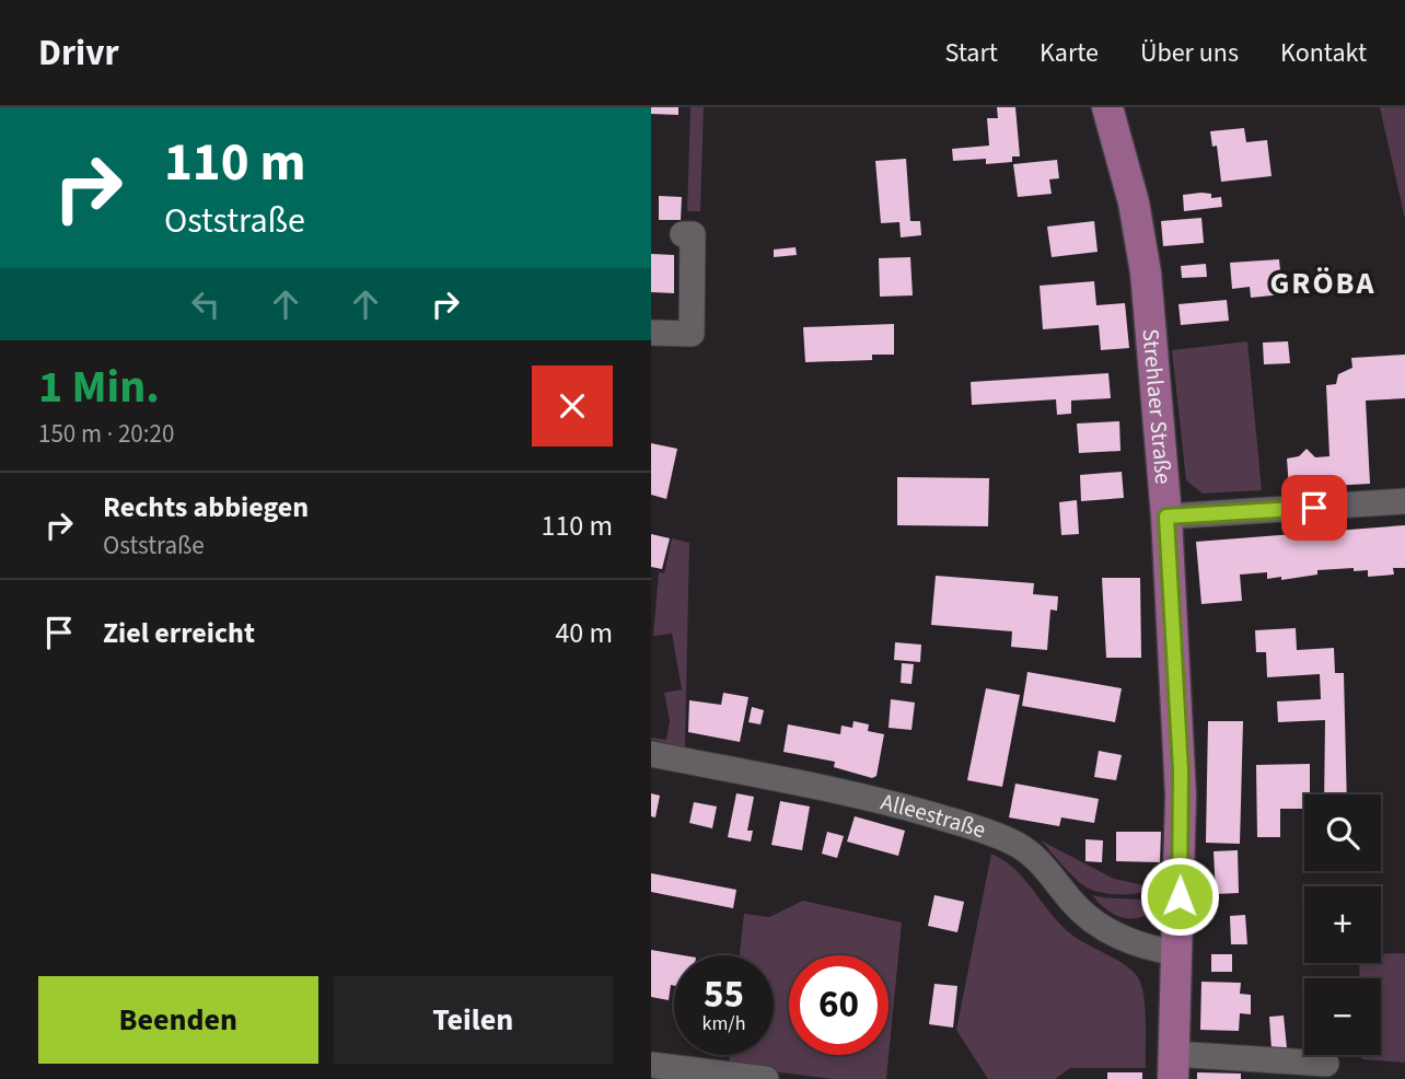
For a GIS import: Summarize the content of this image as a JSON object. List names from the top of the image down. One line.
{"streets":{"main road":["Strehlaer Straße"],"street":["Alleestraße"]},"crossings":[["Strehlaer Straße","Alleestraße"]],"districts":["GRÖBA"],"page":{"header":"Drivr","nav":["Start","Karte","Über uns","Kontakt"],"turn":["110 m","Oststraße"],"heading":["1 Min.","150 m · 20:20"],"list":[{"name":"Rechts abbiegen","note":"Oststraße","value":"110 m"},{"name":"Ziel erreicht","value":"40 m"}],"map_buttons":["+","−"],"speed":"55 km/h","limit":"60","buttons":["Beenden","Teilen"]}}
